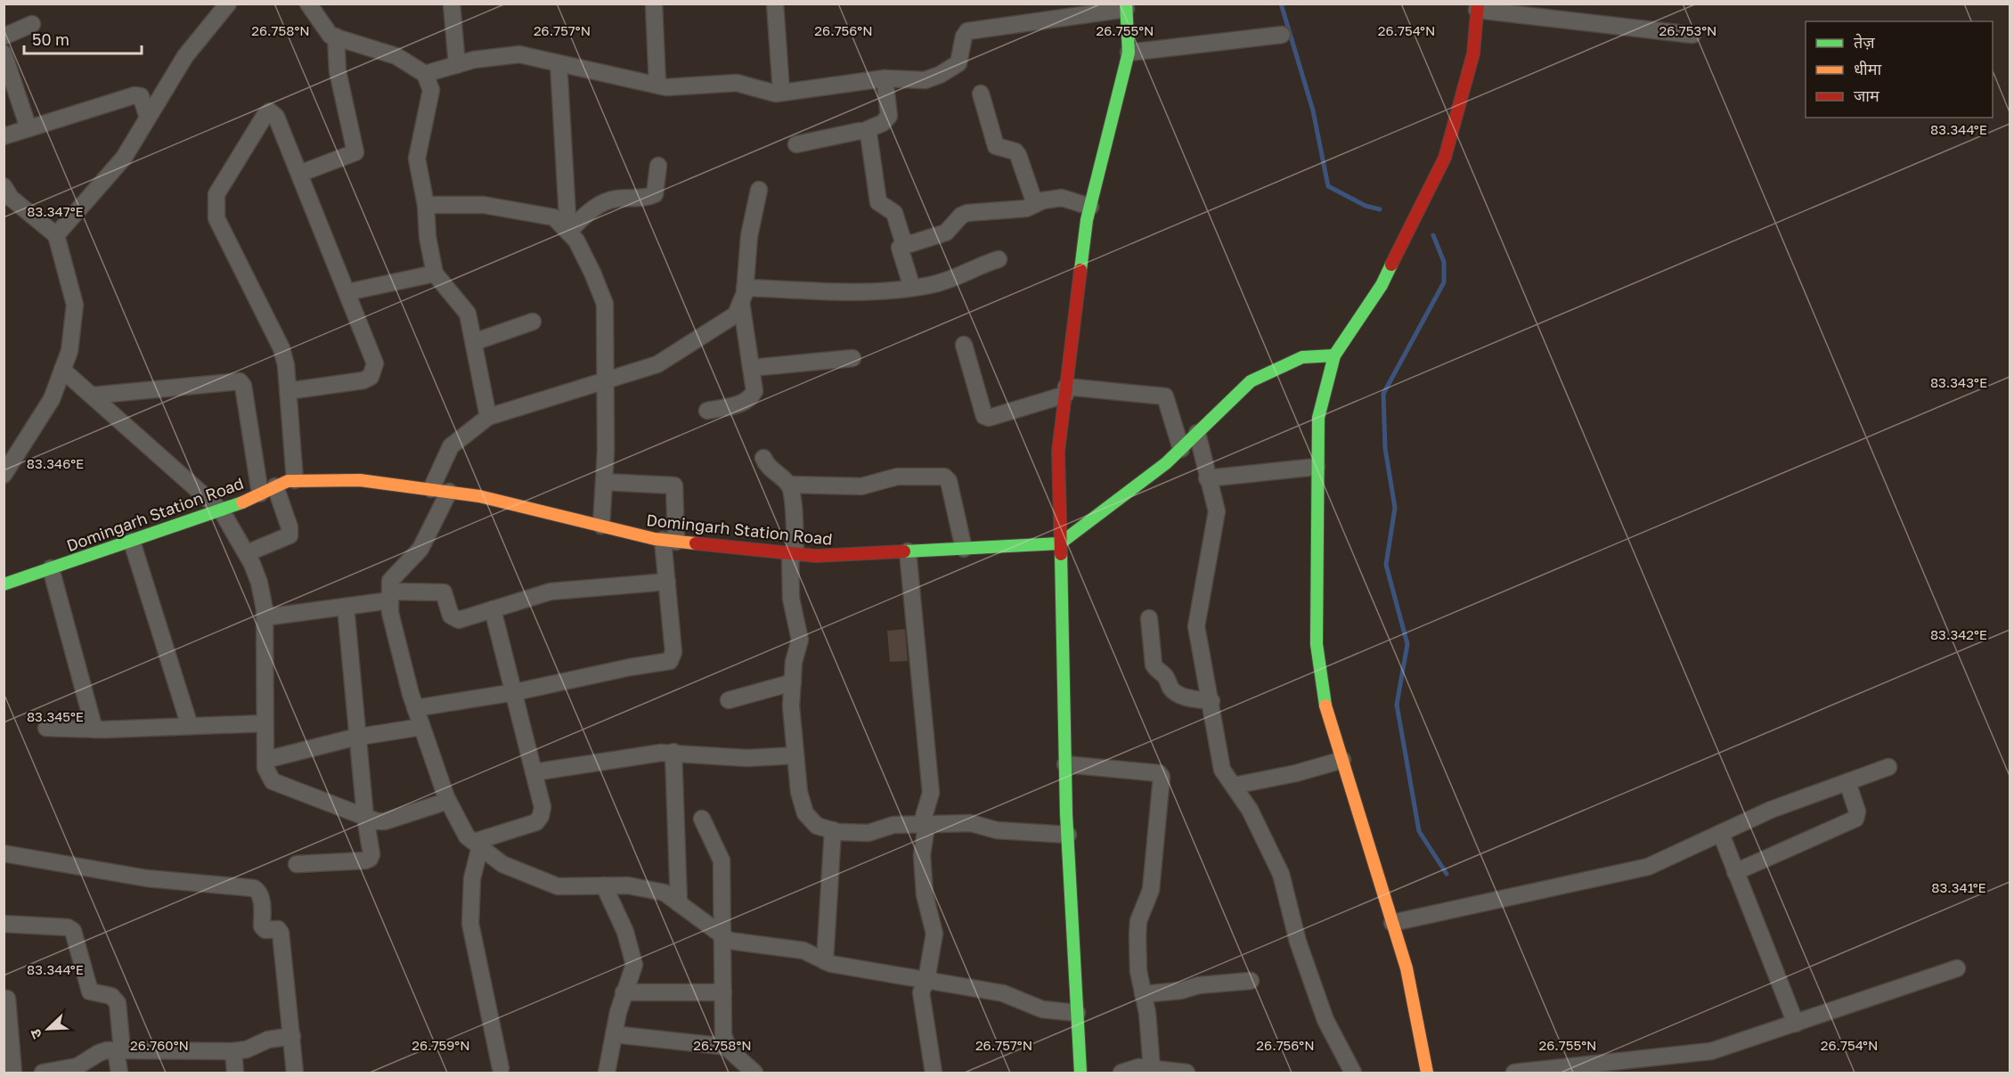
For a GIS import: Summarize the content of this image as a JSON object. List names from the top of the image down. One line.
{"streets":{"street":["Domingarh Station Road"]},"legend":["तेज़","धीमा","जाम"],"scale_bar":"50 m","north":"bottom left","coordinates":["26.758°N","26.757°N","26.756°N","26.755°N","26.754°N","26.753°N","83.344°E","83.347°E","83.343°E","83.346°E","83.342°E","83.345°E","83.341°E","26.760°N","26.759°N"]}
